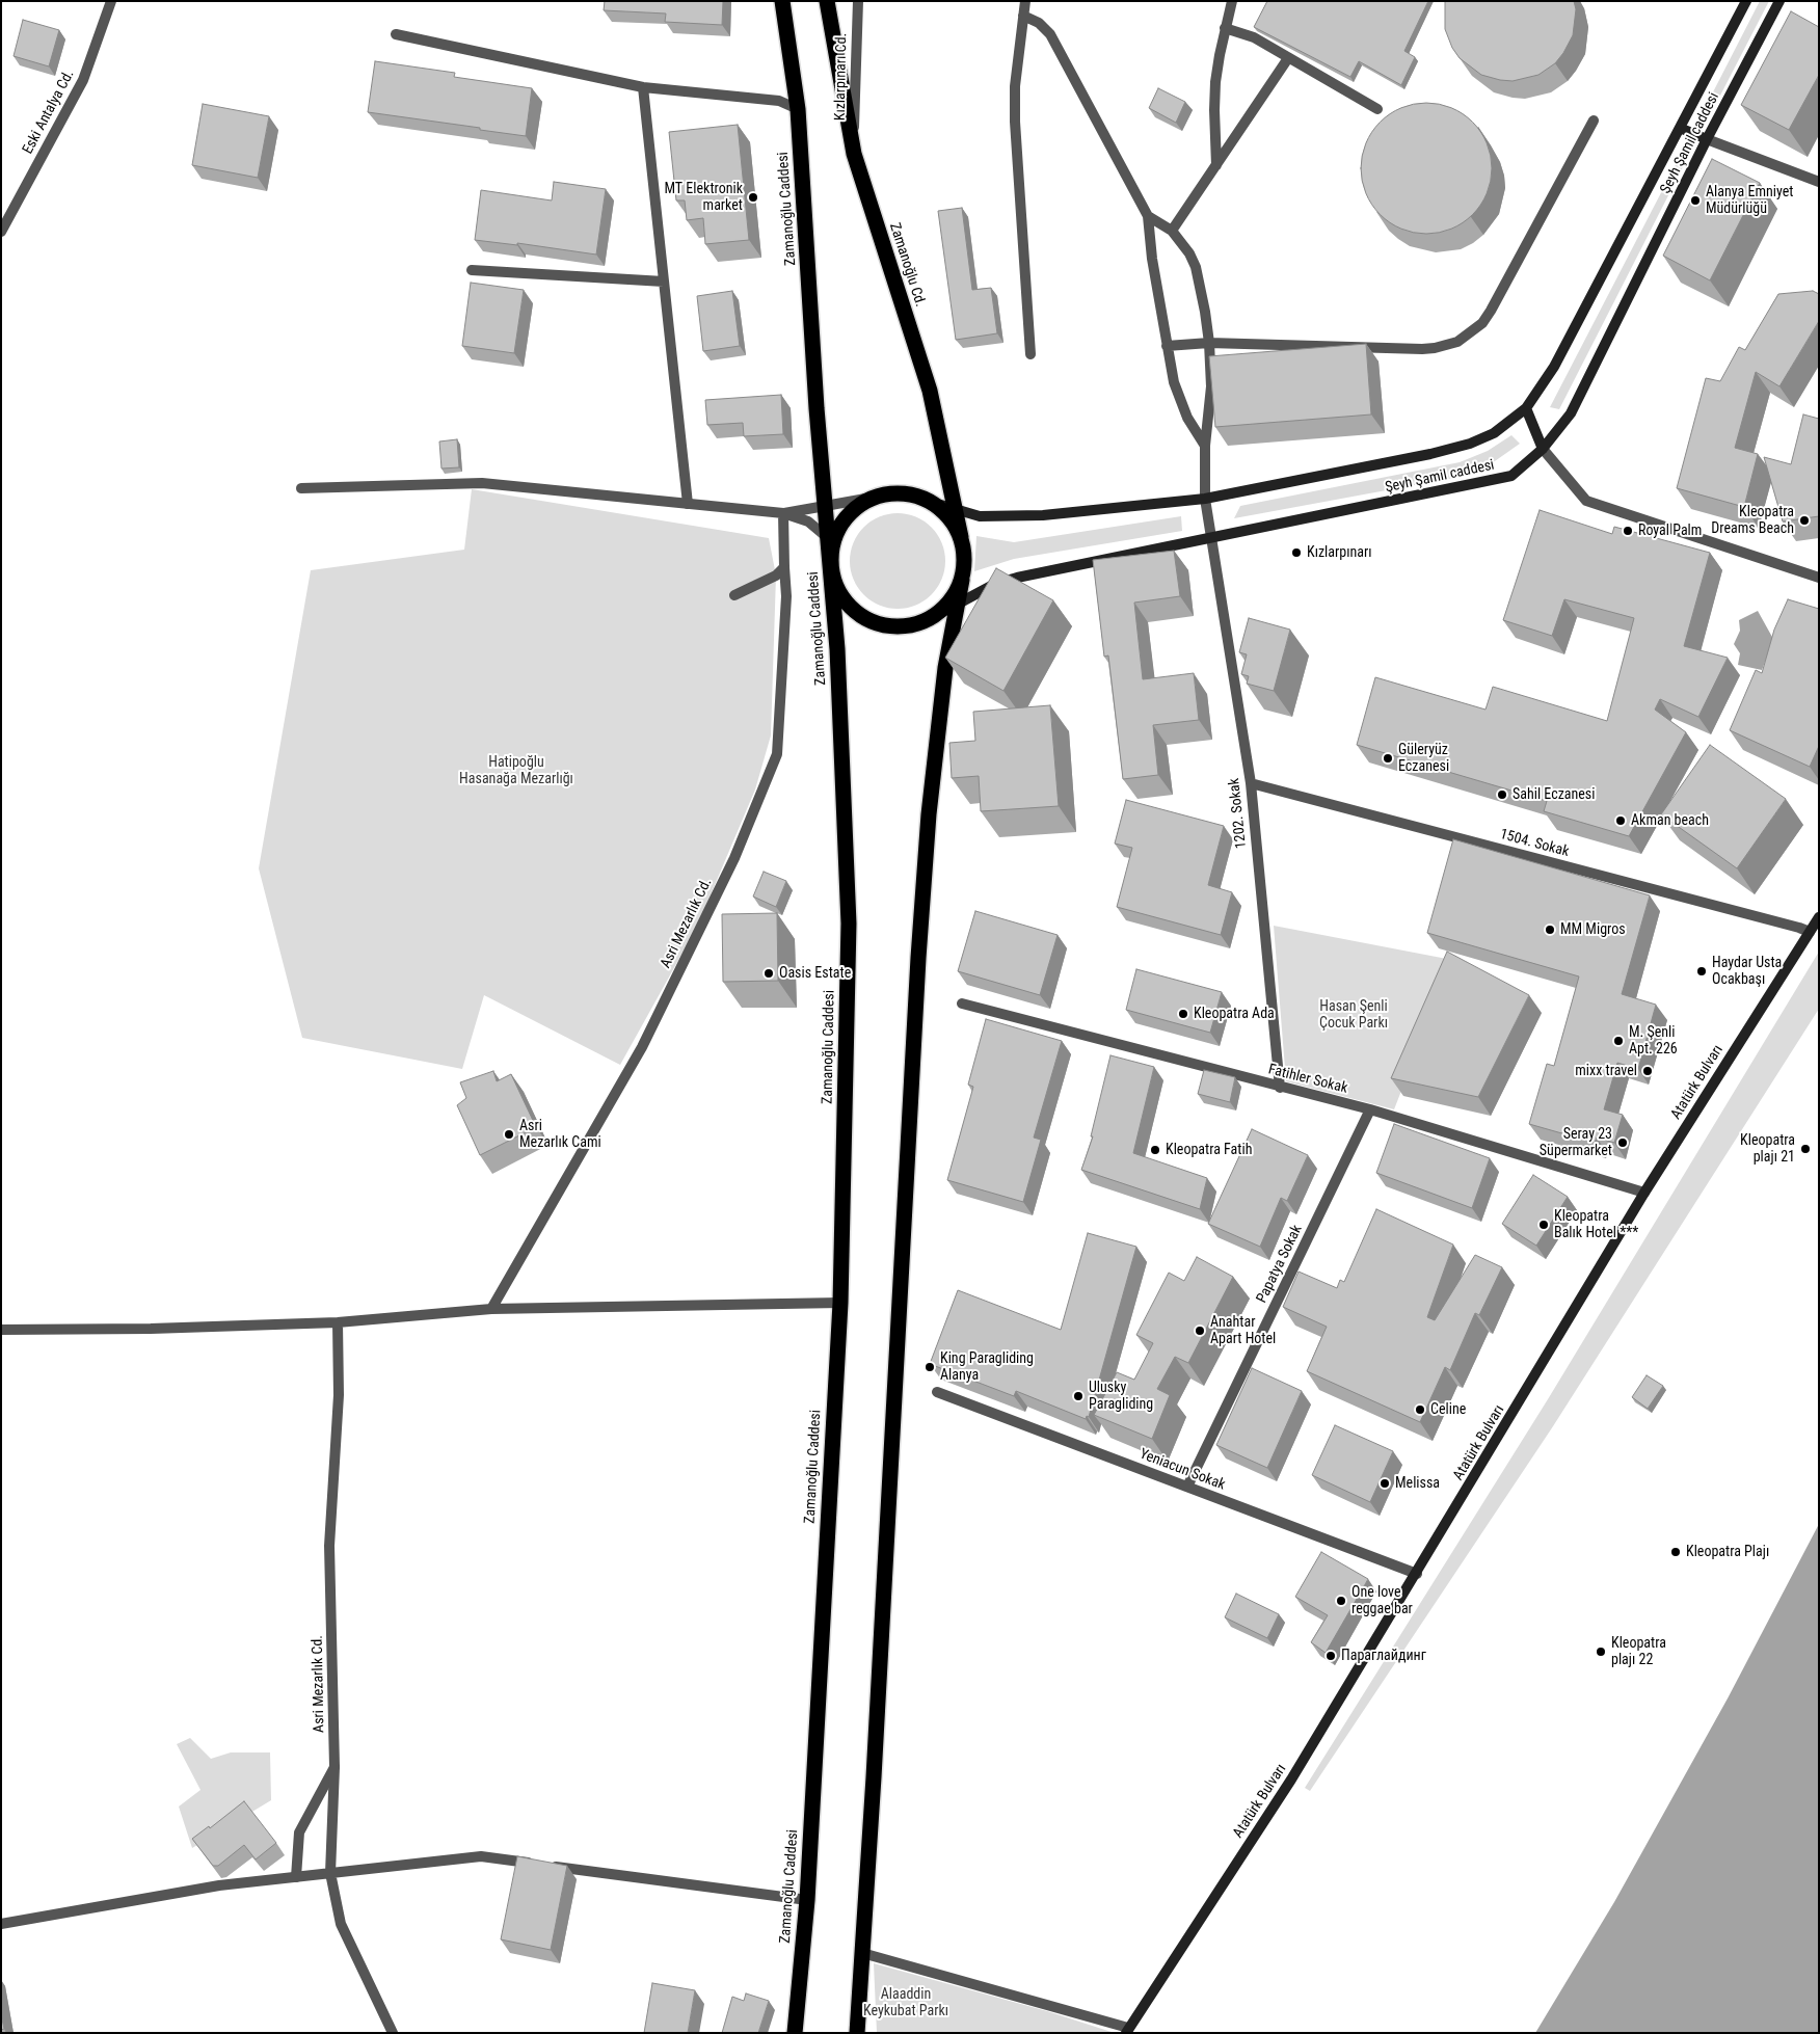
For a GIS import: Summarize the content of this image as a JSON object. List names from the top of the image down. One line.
{"streets":{"highway":["Zamanoğlu Caddesi","Zamanoğlu Cd."],"main road":["Şeyh Şamil caddesi","Atatürk Bulvarı"],"street":["Kızlarpınarı Cd.","Eski Antalya Cd.","1202. Sokak","1504. Sokak","Asri Mezarlık Cd.","Fatihler Sokak","Papatya Sokak","Yeniacun Sokak"]},"crossings":[["Kızlarpınarı Cd.","Zamanoğlu Cd."],["Şeyh Şamil caddesi","Zamanoğlu Caddesi"],["Şeyh Şamil caddesi","Zamanoğlu Cd."],["Şeyh Şamil caddesi","1202. Sokak"],["Zamanoğlu Caddesi","Zamanoğlu Cd."],["1202. Sokak","1504. Sokak"],["1202. Sokak","Fatihler Sokak"],["1504. Sokak","Atatürk Bulvarı"],["Fatihler Sokak","Atatürk Bulvarı"],["Fatihler Sokak","Papatya Sokak"],["Atatürk Bulvarı","Yeniacun Sokak"],["Papatya Sokak","Yeniacun Sokak"]],"parks":["Hatipoğlu Hasanağa Mezarlığı","Hasan Şenli Çocuk Parkı","Alaaddin Keykubat Parkı"],"places":["MT Elektronik market","Alanya Emniyet Müdürlüğü","Kleopatra Dreams Beach","Royal Palm","Kızlarpınarı","Güleryüz Eczanesi","Sahil Eczanesi","Akman beach","MM Migros","Haydar Usta Ocakbaşı","Oasis Estate","Kleopatra Ada","M. Şenli Apt. 226","mixx travel","Asri Mezarlık Cami","Seray 23 Süpermarket","Kleopatra plajı 21","Kleopatra Fatih","Kleopatra Balık Hotel ***","Anahtar Apart Hotel","King Paragliding Alanya","Ulusky Paragliding","Celine","Melissa","Kleopatra Plajı","One love reggae bar","Kleopatra plajı 22","Параглайдинг"]}
